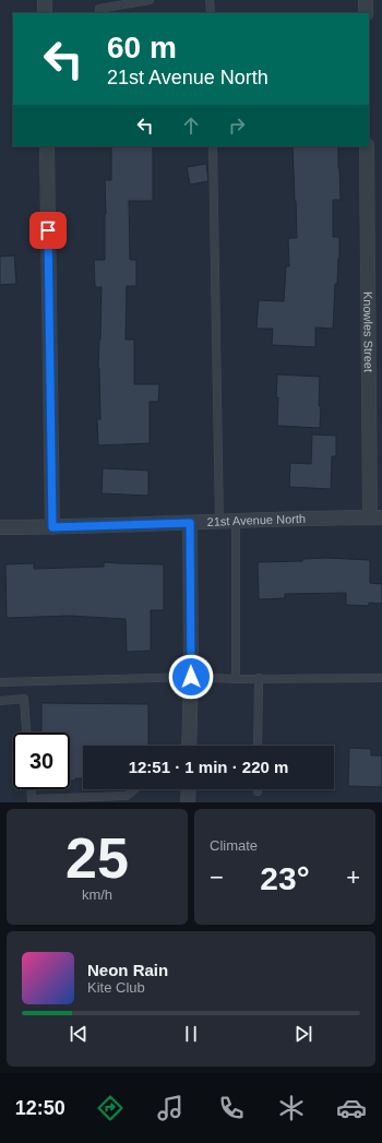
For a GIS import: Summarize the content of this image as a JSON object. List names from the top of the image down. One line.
{"streets":{"street":["Knowles Street","21st Avenue North"]},"crossings":[["Knowles Street","21st Avenue North"]],"page":{"turn":["60 m","21st Avenue North"],"limit":"30","trip":"12:51 · 1 min · 220 m","tile":[["25","km/h"],"Climate"],"heat":["−","23°","+"],"song":["Neon Rain","Kite Club"],"tabs":"12:50"}}
